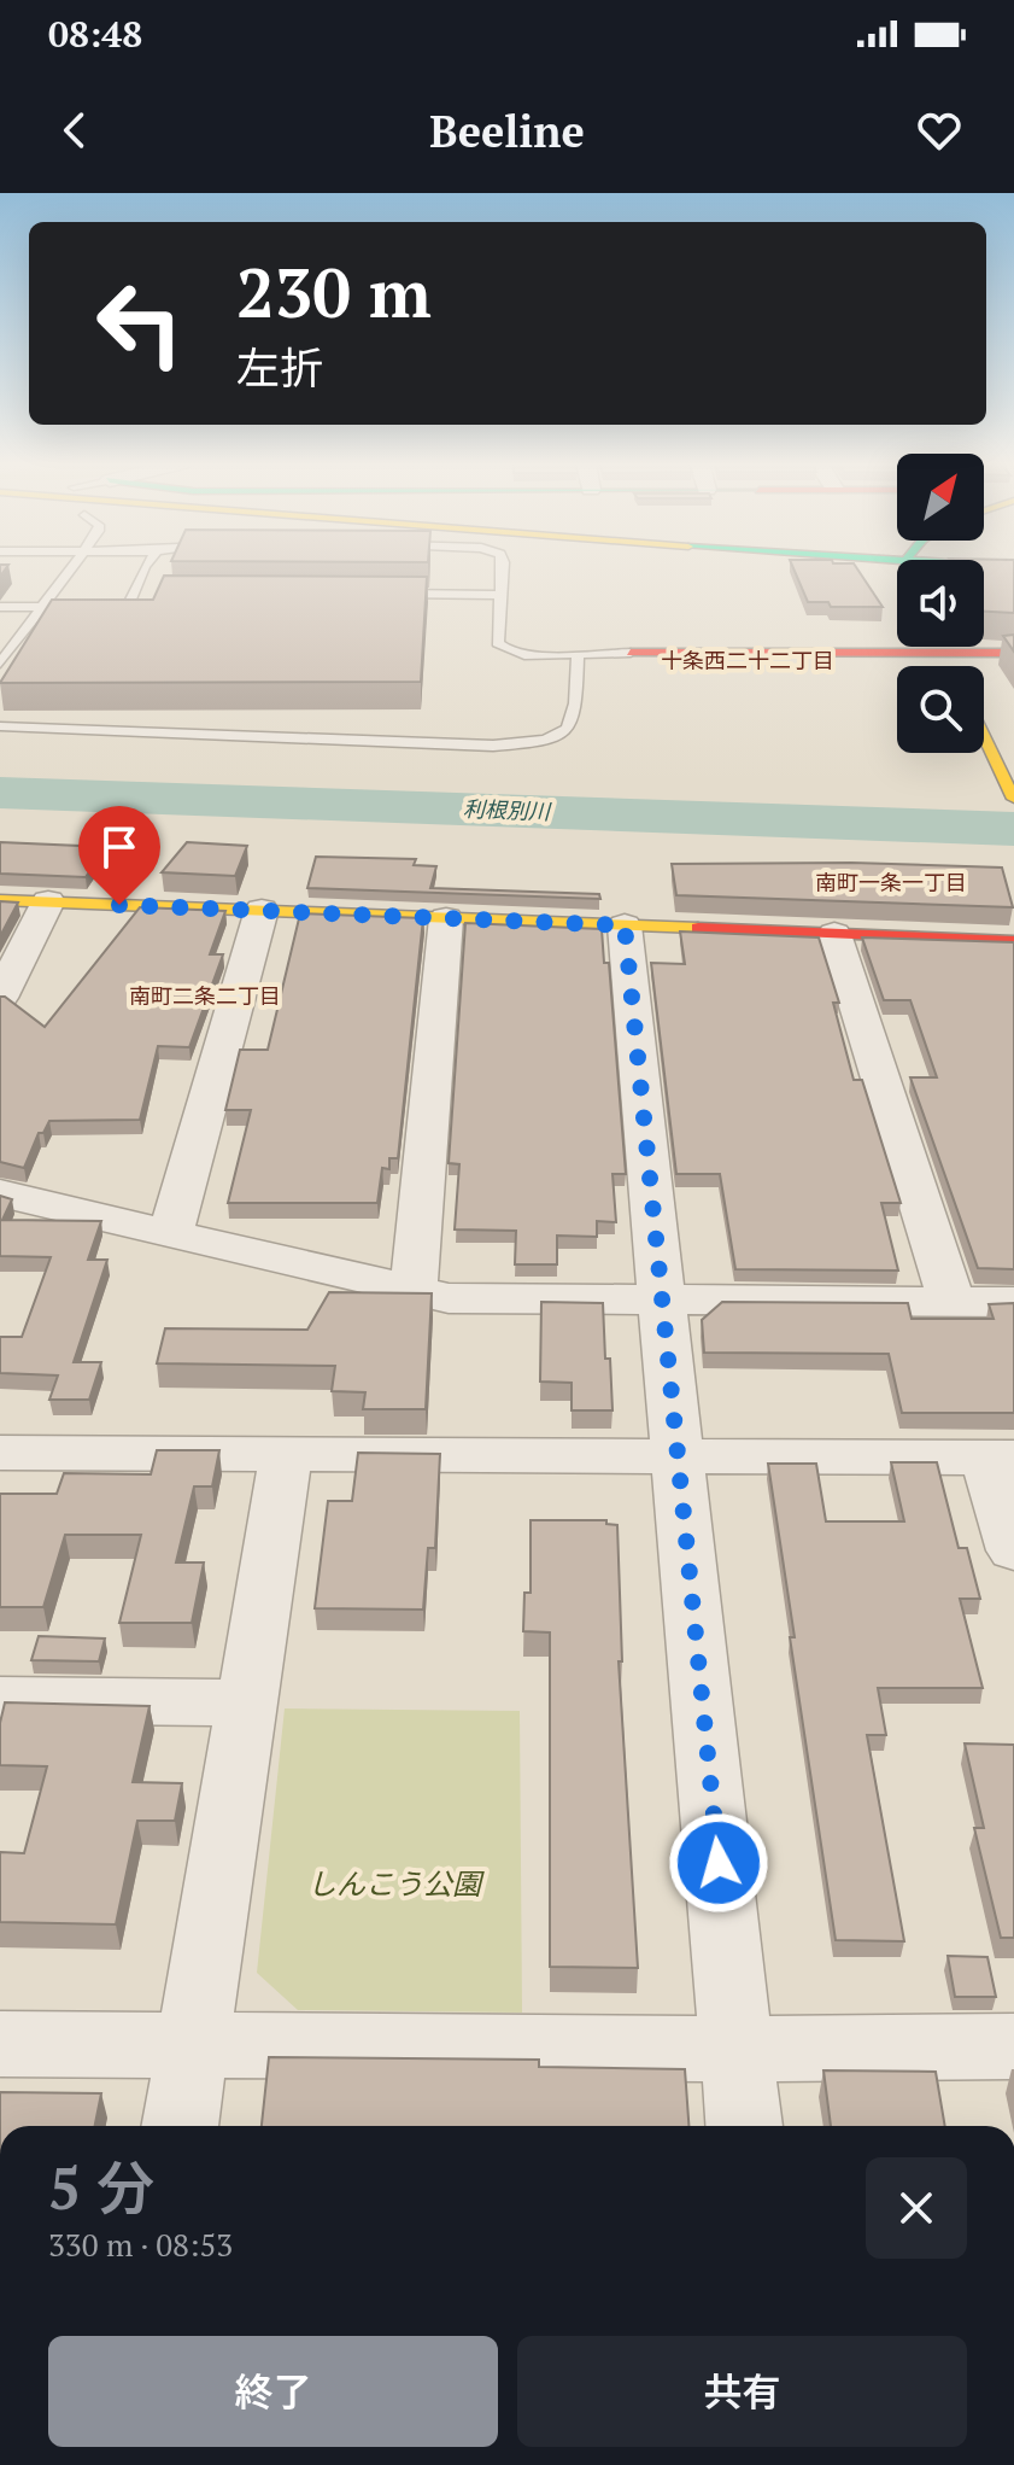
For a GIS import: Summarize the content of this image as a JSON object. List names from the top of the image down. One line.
{"districts":["十条西二十二丁目","南町一条一丁目","南町二条二丁目"],"water":["利根別川"],"parks":["しんこう公園"],"north":"top right","page":{"status":"08:48","header":"Beeline","turn":["230 m","左折"],"heading":["5 分","330 m · 08:53"],"buttons":["終了","共有"]}}
